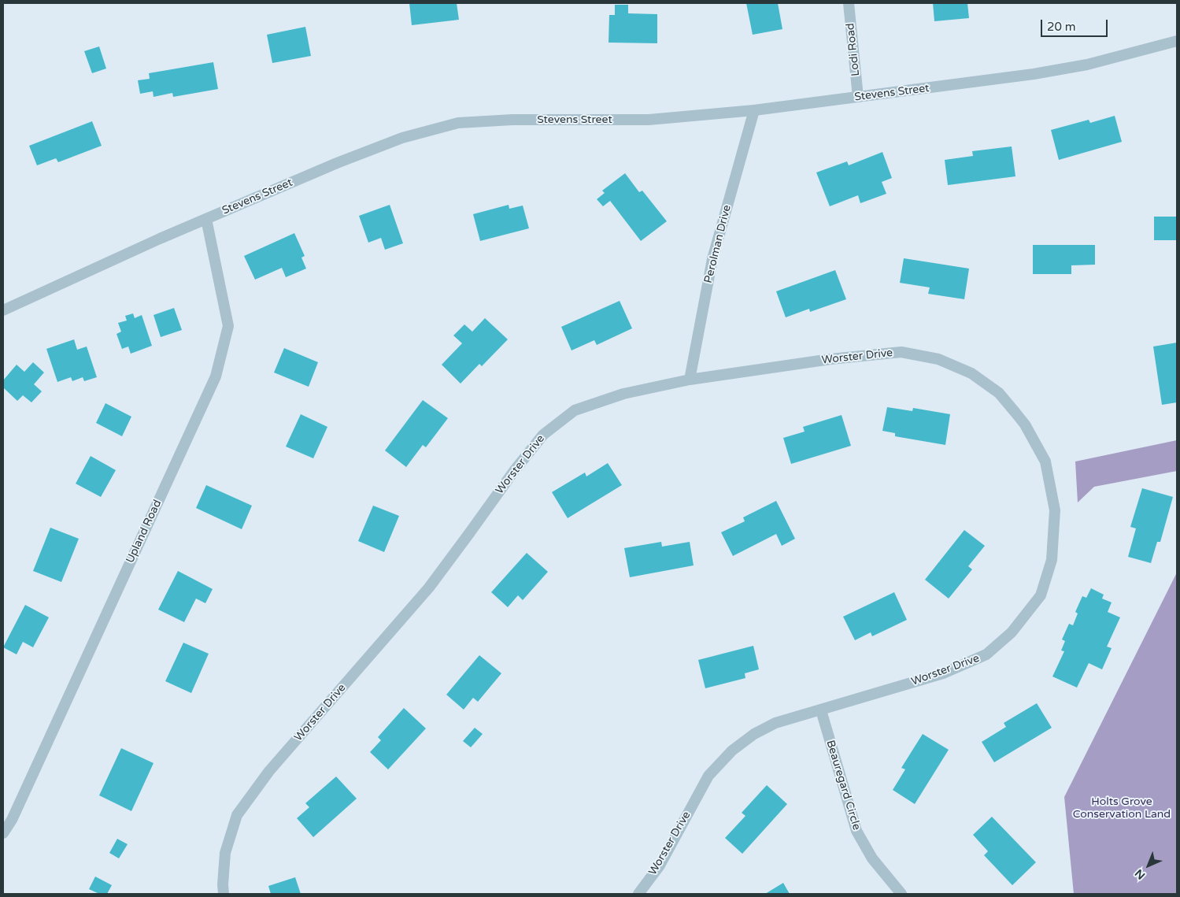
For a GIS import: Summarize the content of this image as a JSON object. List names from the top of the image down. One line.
{"streets":{"street":["Lodi Road","Stevens Street","Perolman Drive","Worster Drive","Upland Road","Beauregard Circle"]},"crossings":[["Lodi Road","Stevens Street"],["Stevens Street","Perolman Drive"],["Stevens Street","Upland Road"],["Perolman Drive","Worster Drive"],["Worster Drive","Beauregard Circle"]],"parks":["Holts Grove Conservation Land"],"scale_bar":"20 m","north":"bottom left"}
